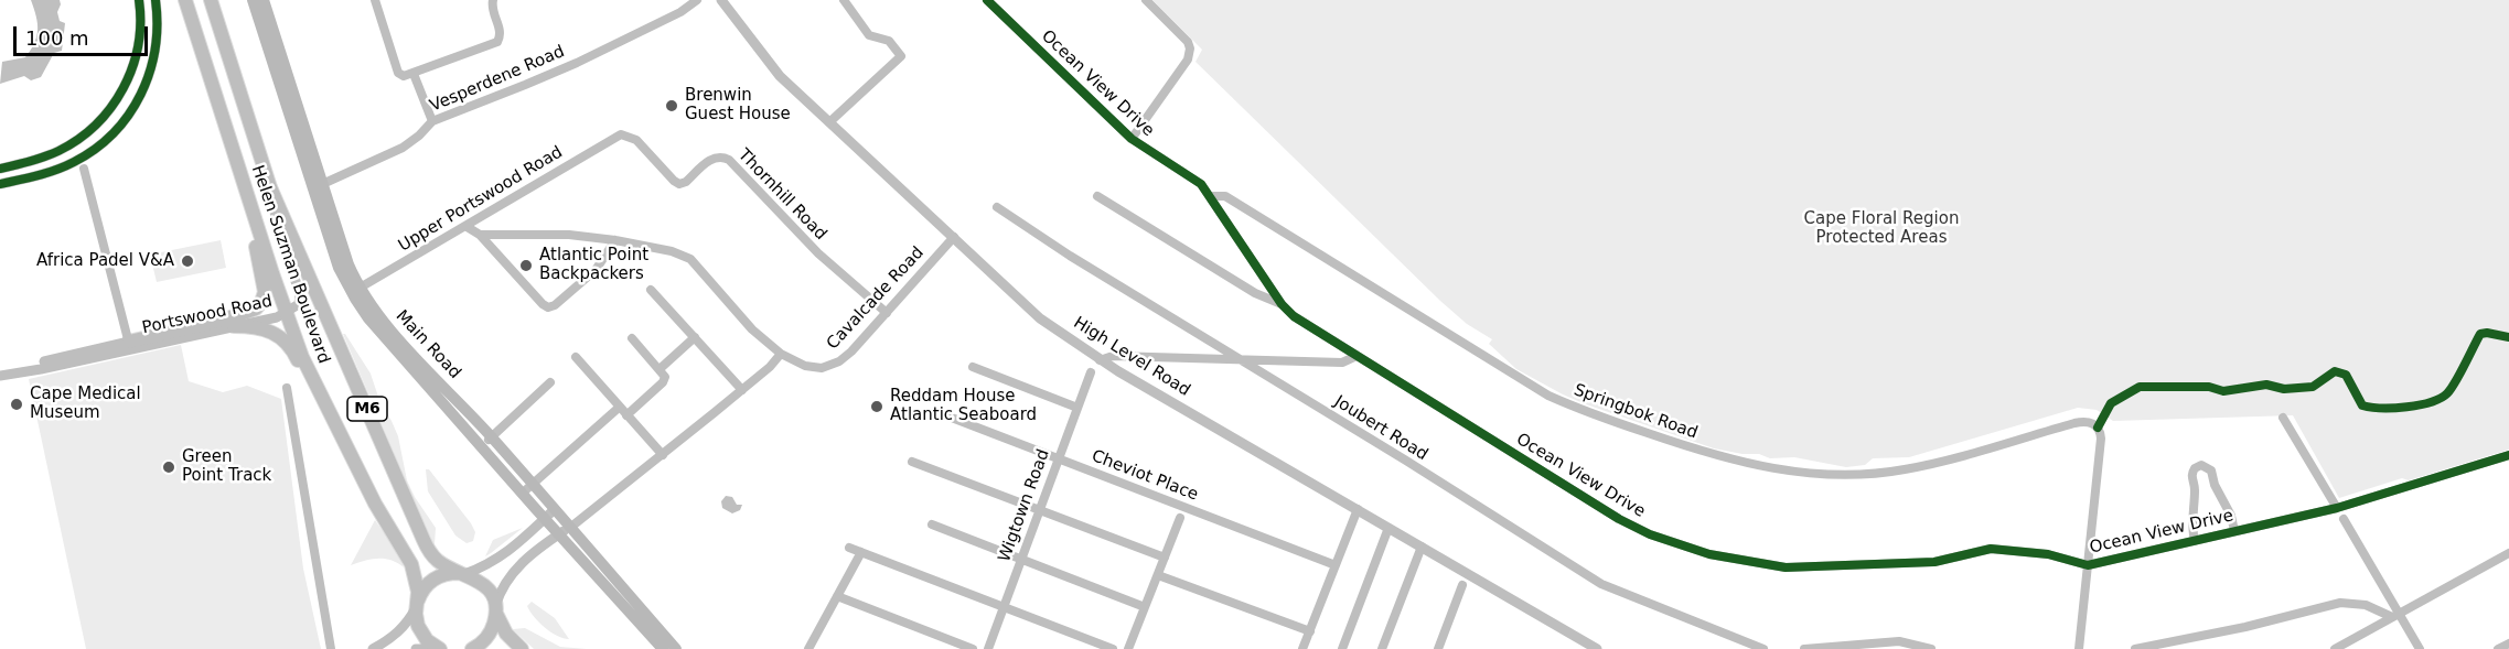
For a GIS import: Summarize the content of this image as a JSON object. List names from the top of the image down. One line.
{"streets":{"main road":["Helen Suzman Boulevard","Main Road","M6"],"street":["Vesperdene Road","Ocean View Drive","Thornhill Road","Upper Portswood Road","Cavalcade Road","Portswood Road","High Level Road","Springbok Road","Joubert Road","Cheviot Place","Wigtown Road"]},"crossings":[["Vesperdene Road","Main Road"],["Ocean View Drive","Springbok Road"],["Thornhill Road","Upper Portswood Road"],["Thornhill Road","Cavalcade Road"],["Upper Portswood Road","Main Road"],["Helen Suzman Boulevard","Portswood Road"],["Cavalcade Road","High Level Road"],["Cheviot Place","Wigtown Road"]],"parks":["Cape Floral Region Protected Areas"],"places":["Brenwin Guest House","Africa Padel V&A","Atlantic Point Backpackers","Cape Medical Museum","Reddam House Atlantic Seaboard","Green Point Track"],"scale_bar":"100 m"}
